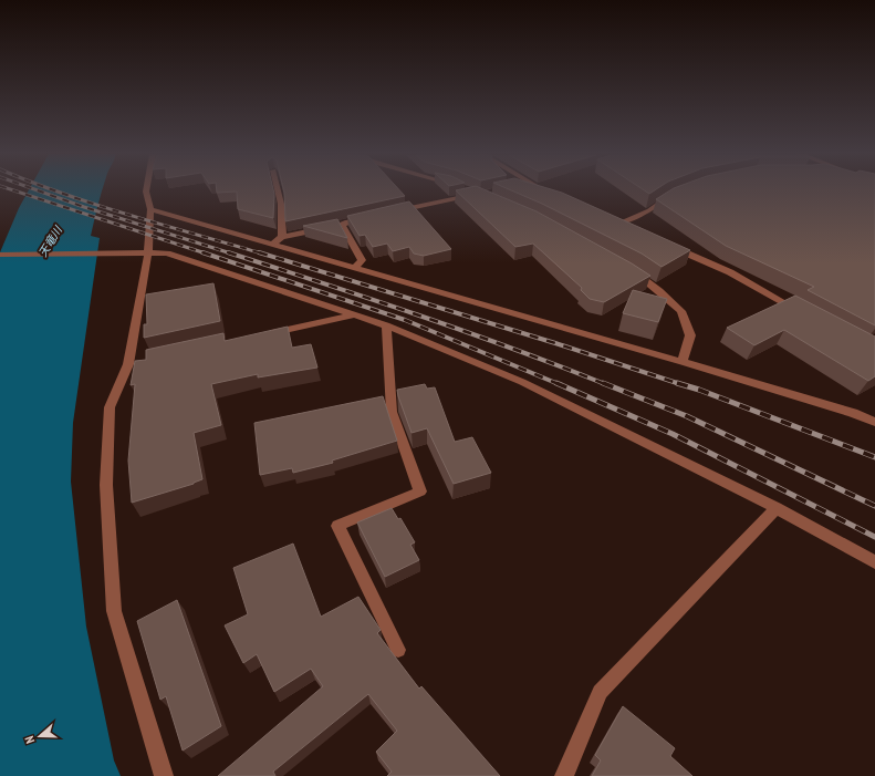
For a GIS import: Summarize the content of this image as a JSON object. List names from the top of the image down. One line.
{"water":["天竜川"],"north":"left"}
